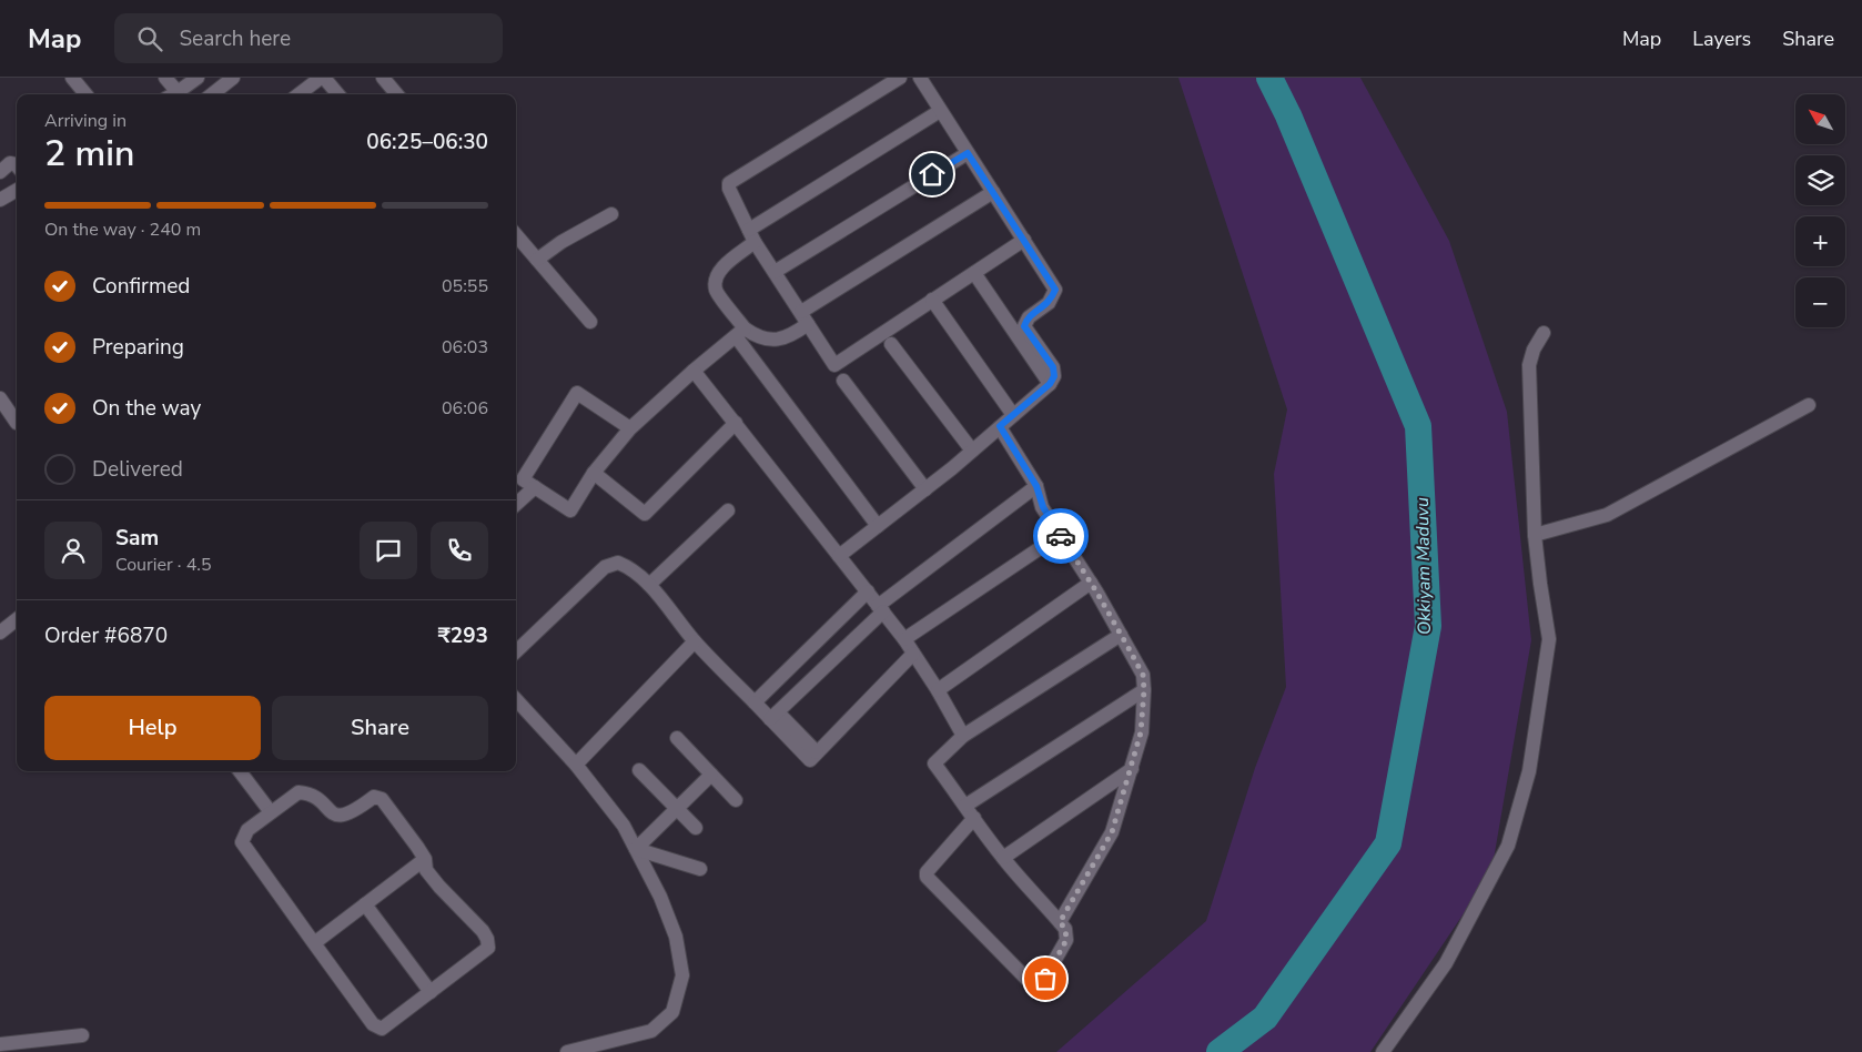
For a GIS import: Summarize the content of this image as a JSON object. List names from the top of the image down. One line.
{"water":["Okkiyam Maduvu"],"north":"top left","page":{"header":"Map","search":"Search here","nav":["Map","Layers","Share"],"map_buttons":["+","−"],"heading":["2 min","Arriving in","06:25–06:30"],"panel":["Sam","Courier · 4.5","Order #6870","₹293"],"bar":"On the way · 240 m","list":[["Confirmed","05:55"],["Preparing","06:03"],["On the way","06:06"],"Delivered"],"buttons":["Help","Share"]}}
